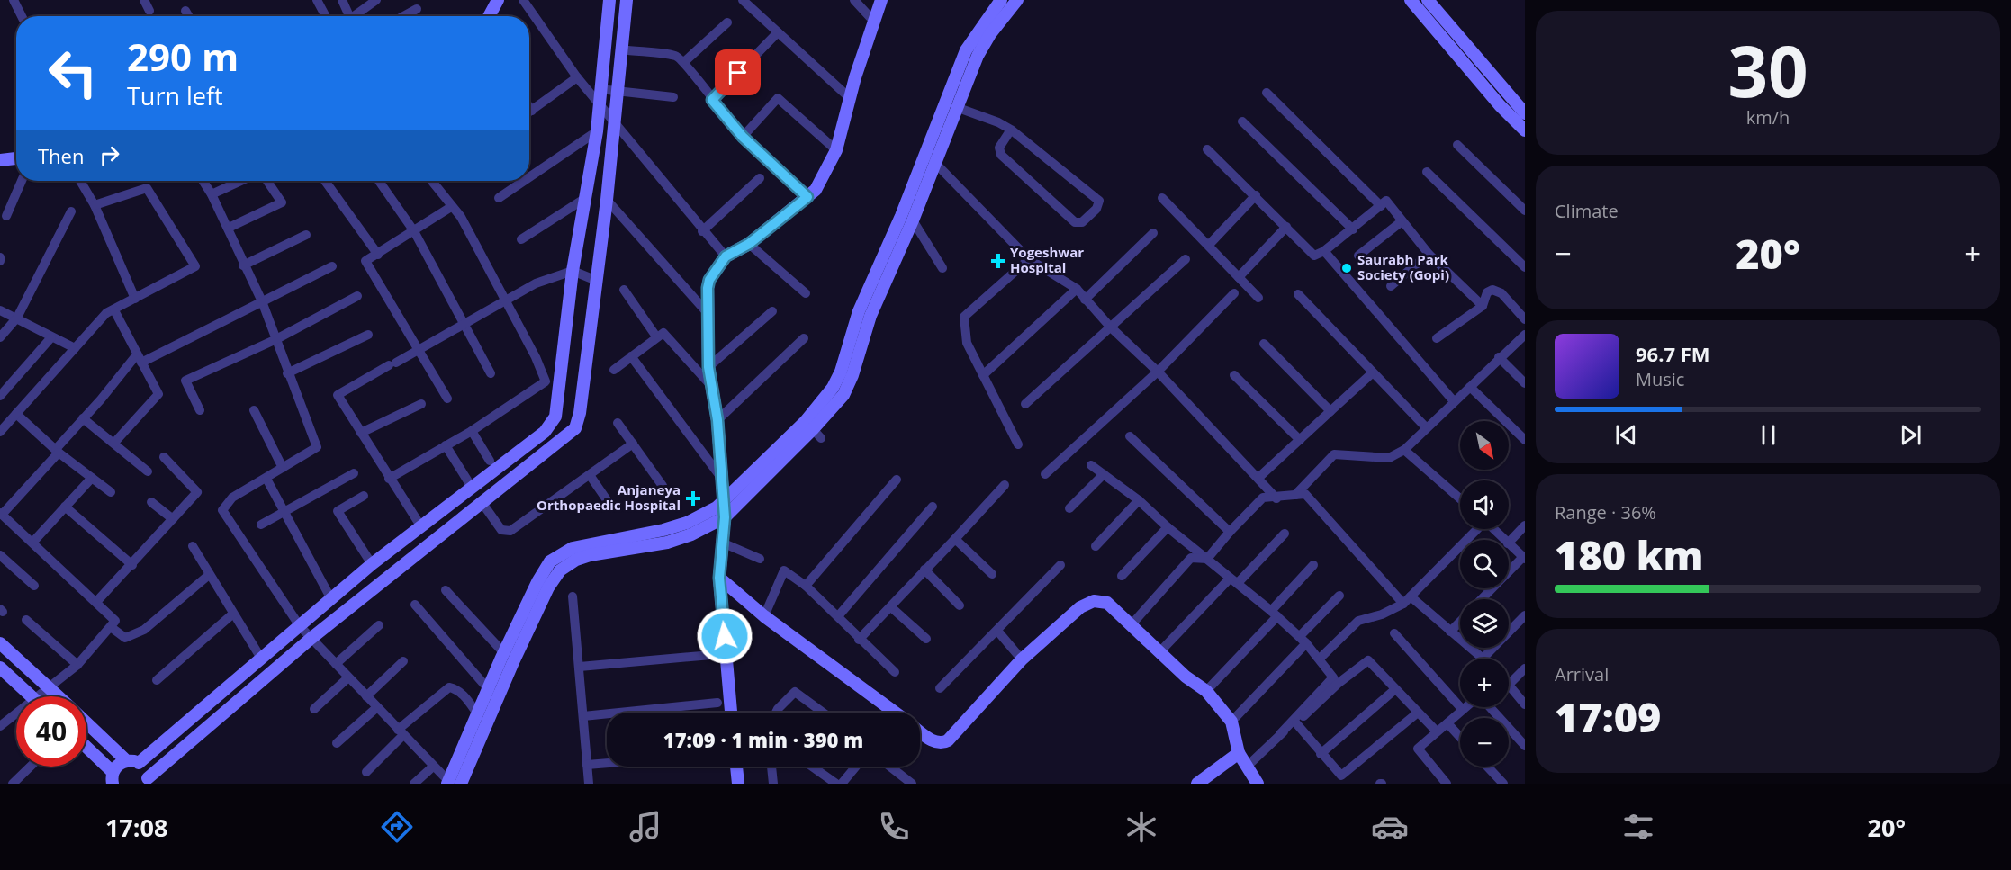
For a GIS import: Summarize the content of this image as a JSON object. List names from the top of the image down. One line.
{"places":{"health":["Yogeshwar Hospital","Anjaneya Orthopaedic Hospital"],"other":["Saurabh Park Society (Gopi)"]},"north":"bottom right","page":{"tile":[["30","km/h"],"Climate",["Range · 36%","180 km"],["Arrival","17:09"]],"turn":["290 m","Turn left"],"then":"Then","heat":["−","20°","+"],"song":["96.7 FM","Music"],"map_buttons":["+","−"],"limit":"40","trip":"17:09 · 1 min · 390 m","tabs":["17:08","20°"]}}
